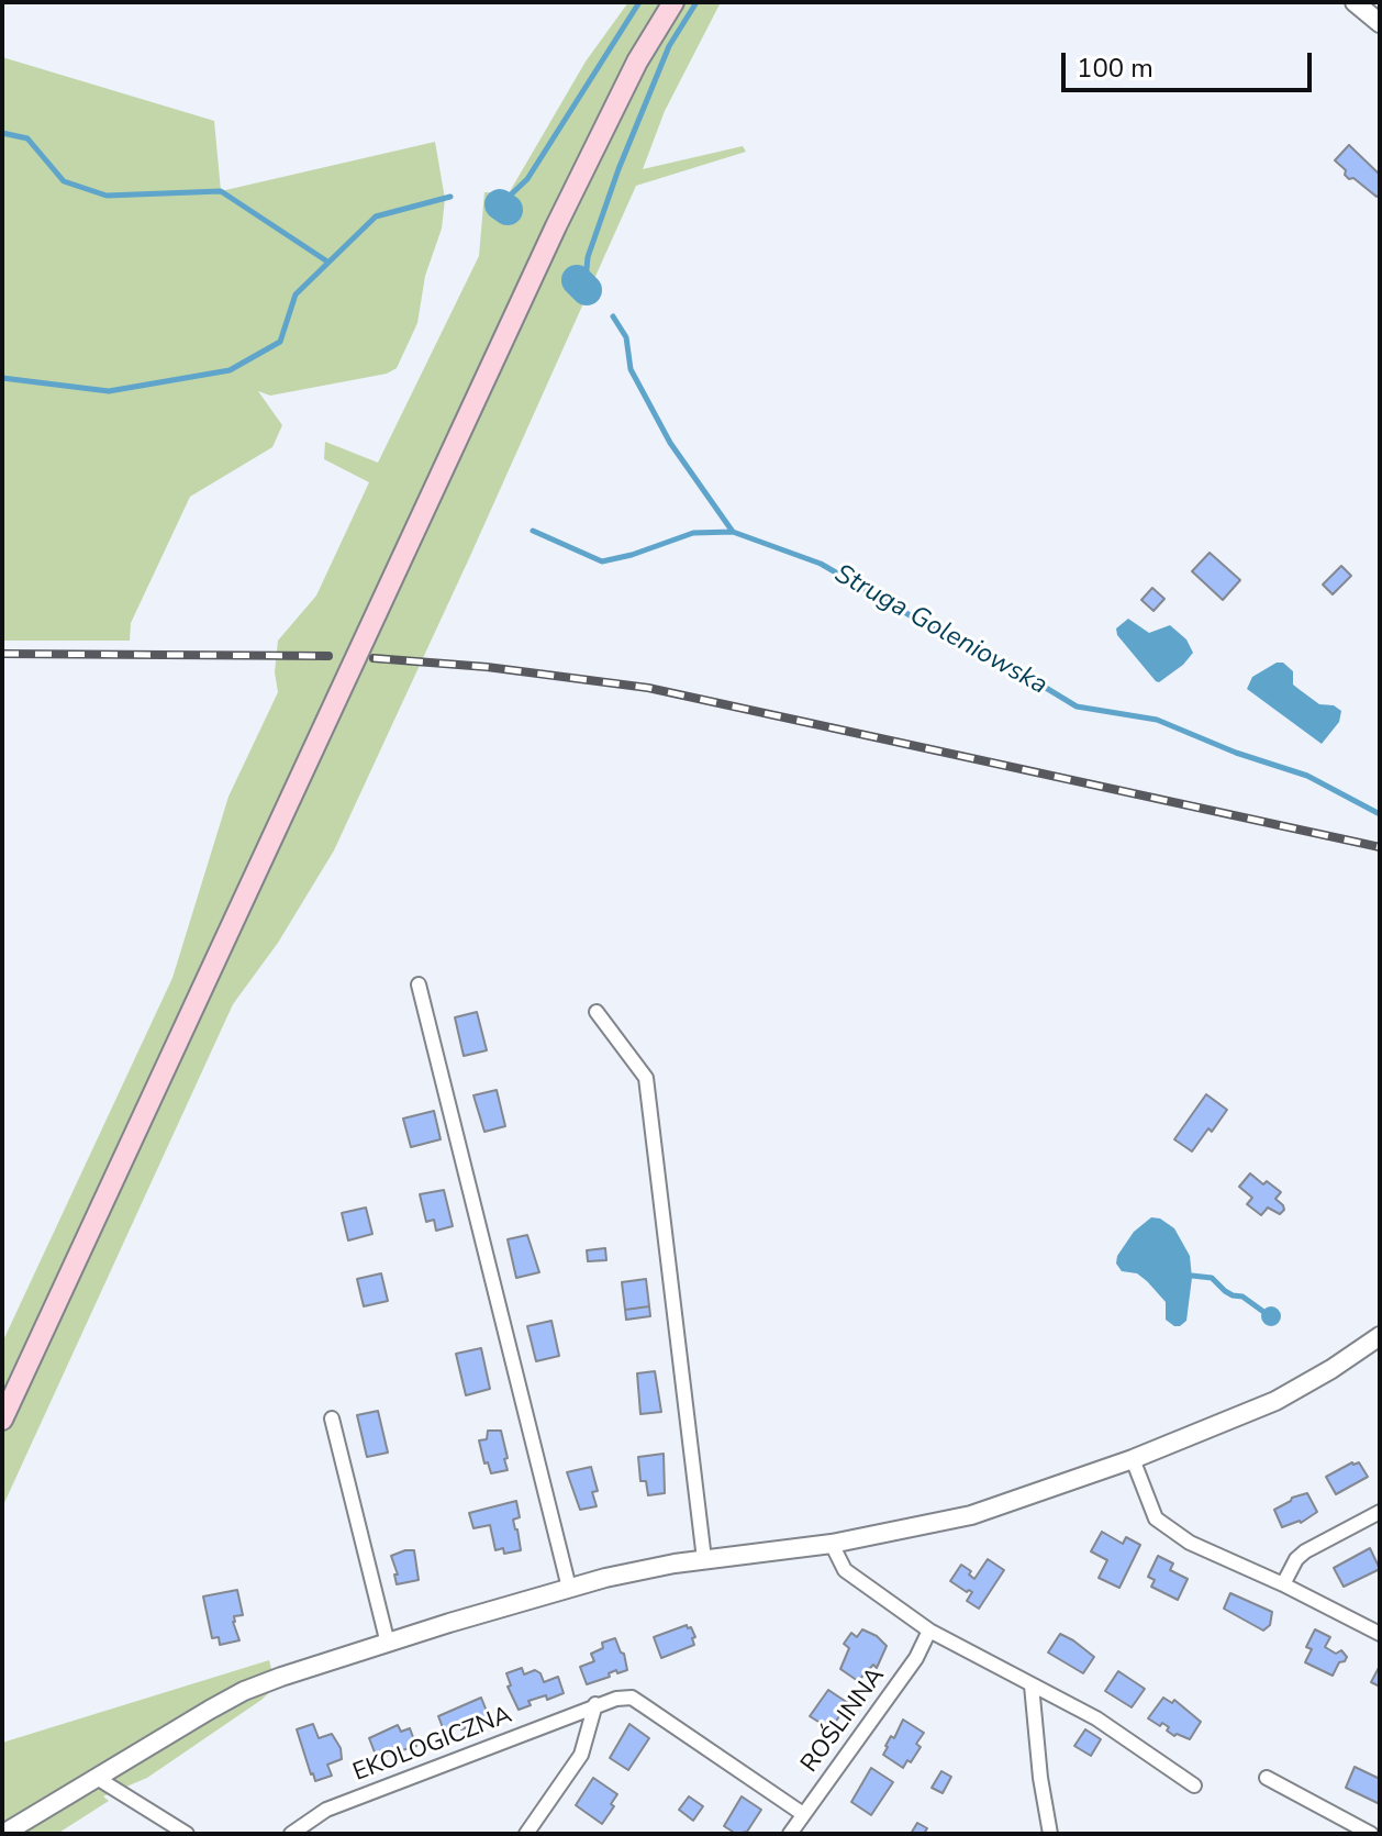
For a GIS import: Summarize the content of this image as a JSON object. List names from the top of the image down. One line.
{"streets":{"street":["ROŚLINNA","EKOLOGICZNA"]},"crossings":[["ROŚLINNA","EKOLOGICZNA"]],"water":["Struga Goleniowska"],"scale_bar":"100 m"}
